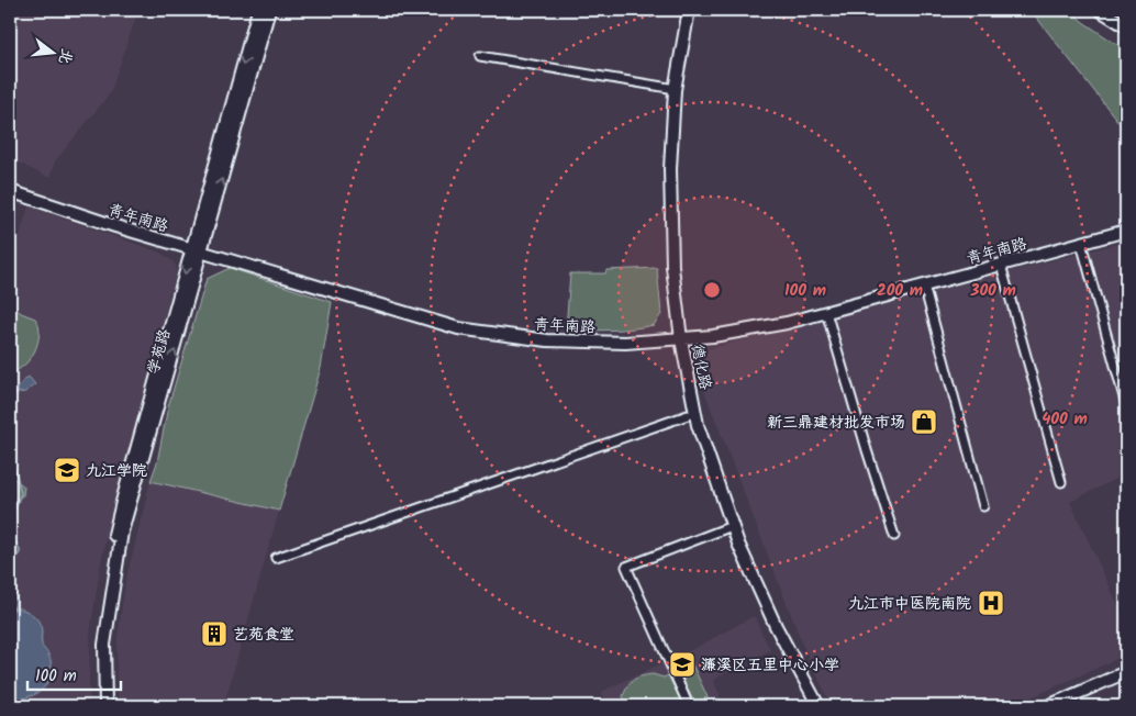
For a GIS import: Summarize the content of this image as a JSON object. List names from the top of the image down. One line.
{"streets":{"main road":["青年南路","学苑路","德化路"]},"crossings":[["青年南路","学苑路"],["青年南路","德化路"]],"places":{"shop":["新三鼎建材批发市场"],"school or university":["九江学院","濂溪区五里中心小学"],"hospital":["九江市中医院南院"],"building":["艺苑食堂"]},"scale_bar":"100 m","north":"right","rings":["100 m","200 m","300 m","400 m"]}
